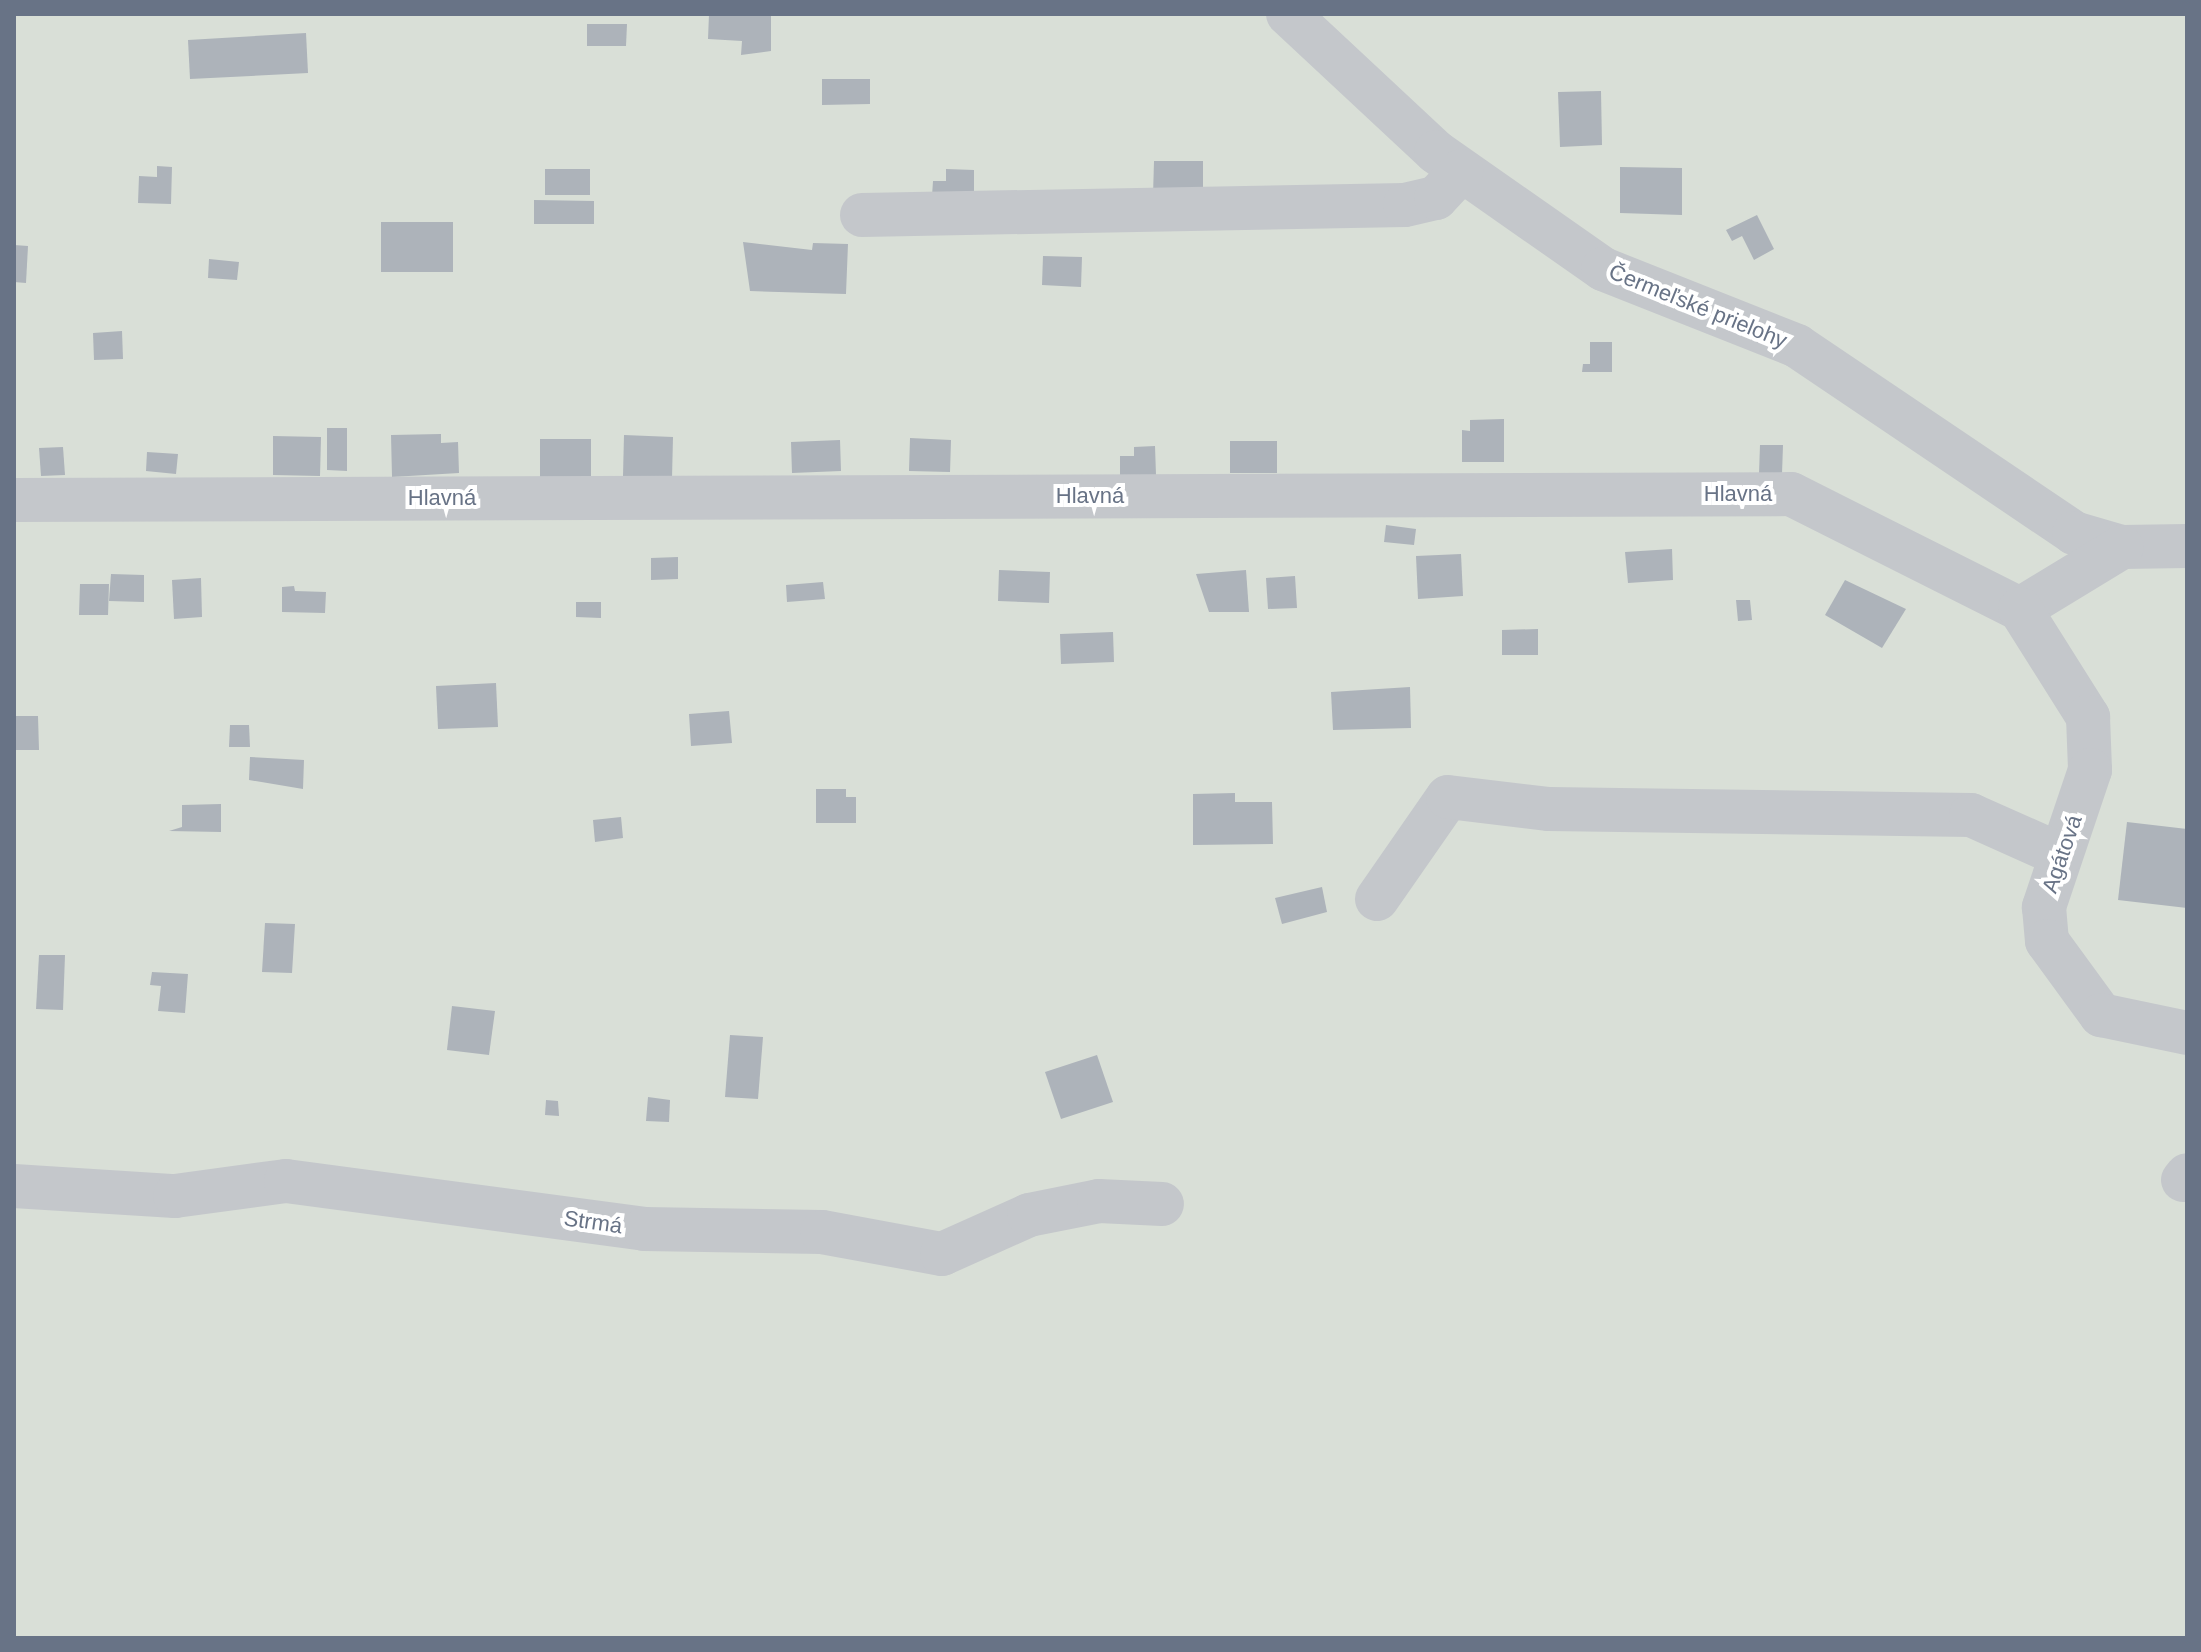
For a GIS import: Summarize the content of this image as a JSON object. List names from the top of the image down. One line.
{"streets":{"street":["Čermeľské prielohy","Hlavná","Agátová","Strmá"]},"crossings":[["Hlavná","Agátová"]]}
